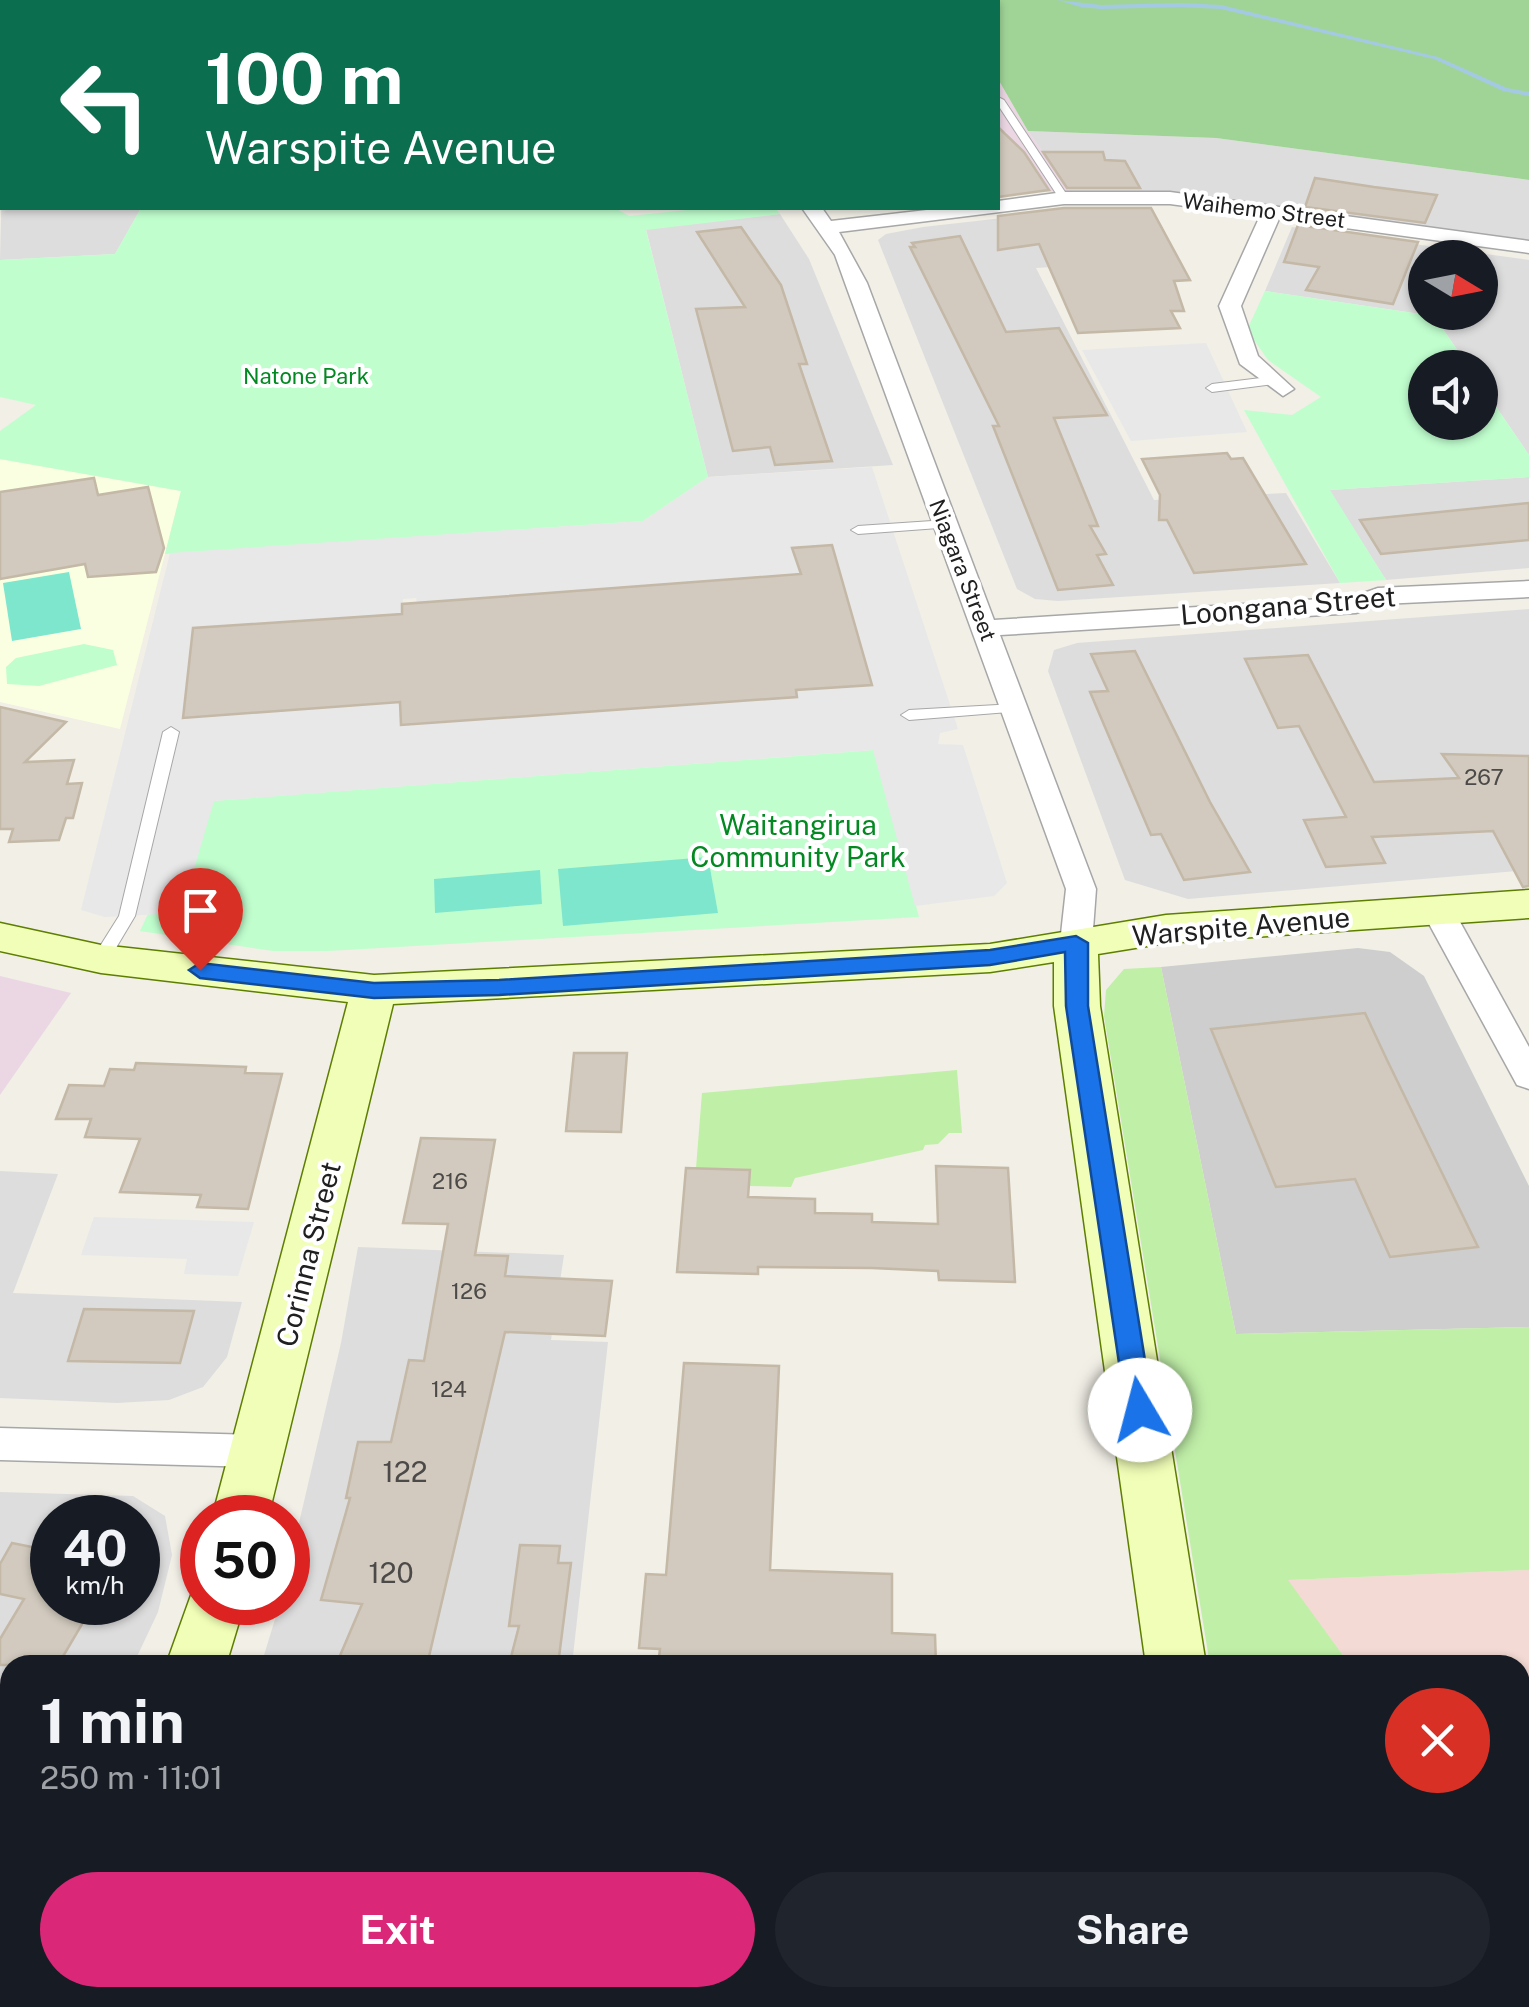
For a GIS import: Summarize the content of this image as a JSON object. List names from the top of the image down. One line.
{"streets":{"main road":["Warspite Avenue","Corinna Street"],"street":["Waihemo Street","Niagara Street","Loongana Street"]},"crossings":[["Waihemo Street","Niagara Street"],["Niagara Street","Loongana Street"],["Niagara Street","Warspite Avenue"],["Warspite Avenue","Corinna Street"]],"parks":["Natone Park","Waitangirua Community Park"],"house_numbers":["267","216","126","124","122","120"],"north":"right","page":{"turn":["100 m","Warspite Avenue"],"speed":"40 km/h","limit":"50","heading":["1 min","250 m · 11:01"],"buttons":["Exit","Share"]}}
